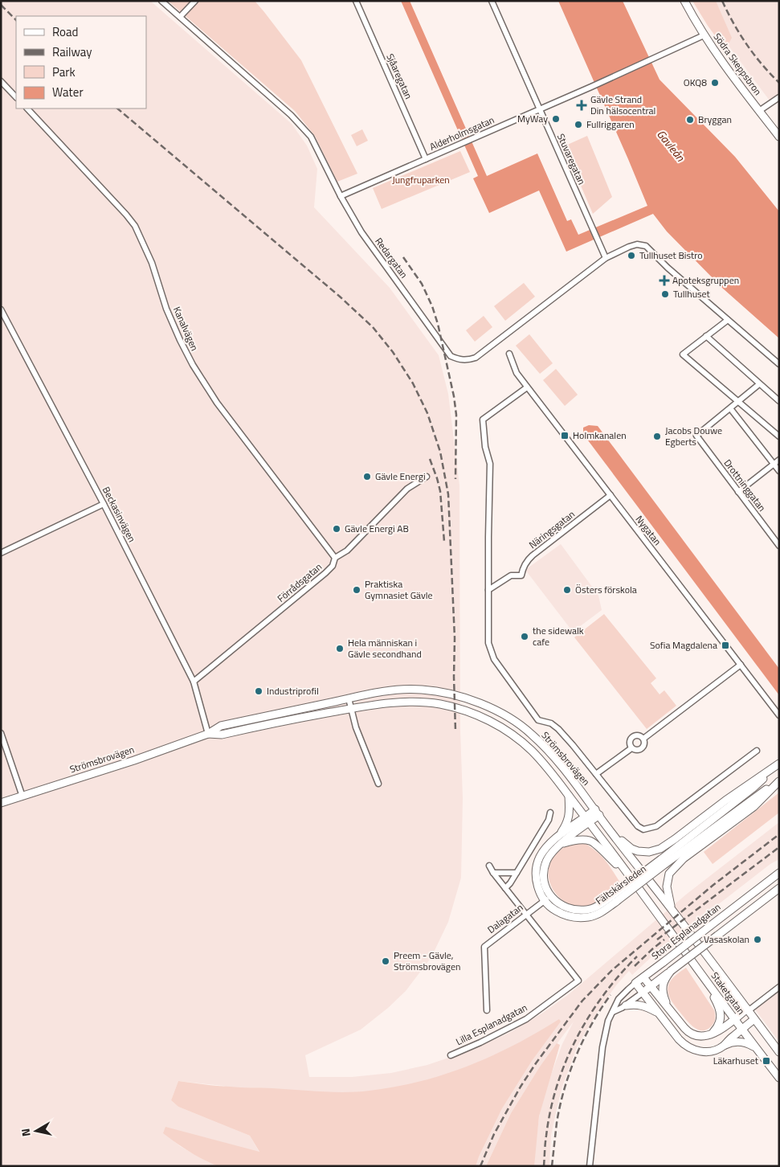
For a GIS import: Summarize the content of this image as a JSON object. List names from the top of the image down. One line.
{"streets":{"main road":["Södra Skeppsbron","Strömsbrovägen","Fältskärsleden","Stora Esplanadgatan","Staketgatan"],"street":["Sjåaregatan","Alderholmsgatan","Stuvaregatan","Redargatan","Kanalvägen","Drottninggatan","Beckasinvägen","Näringsgatan","Nygatan","Förrådsgatan","Dalagatan","Lilla Esplanadgatan"]},"crossings":[["Södra Skeppsbron","Alderholmsgatan"],["Sjåaregatan","Alderholmsgatan"],["Alderholmsgatan","Stuvaregatan"],["Alderholmsgatan","Redargatan"],["Stuvaregatan","Redargatan"],["Kanalvägen","Förrådsgatan"],["Beckasinvägen","Förrådsgatan"],["Beckasinvägen","Strömsbrovägen"],["Näringsgatan","Nygatan"],["Strömsbrovägen","Staketgatan"],["Fältskärsleden","Dalagatan"],["Dalagatan","Lilla Esplanadgatan"]],"water":["Gavleån"],"parks":["Jungfruparken"],"places":{"other":["OKQ8","MyWay","Bryggan","Fullriggaren","Tullhuset Bistro","Tullhuset","Jacobs Douwe Egberts","Gävle Energi","Gävle Energi AB","Praktiska Gymnasiet Gävle","Östers förskola","the sidewalk cafe","Hela människan i Gävle secondhand","Industriprofil","Vasaskolan","Preem - Gävle, Strömsbrovägen"],"health":["Gävle Strand Din hälsocentral","Apoteksgruppen"],"transit":["Holmkanalen","Sofia Magdalena","Läkarhuset"]},"legend":["Road","Railway","Park","Water"],"north":"left"}
